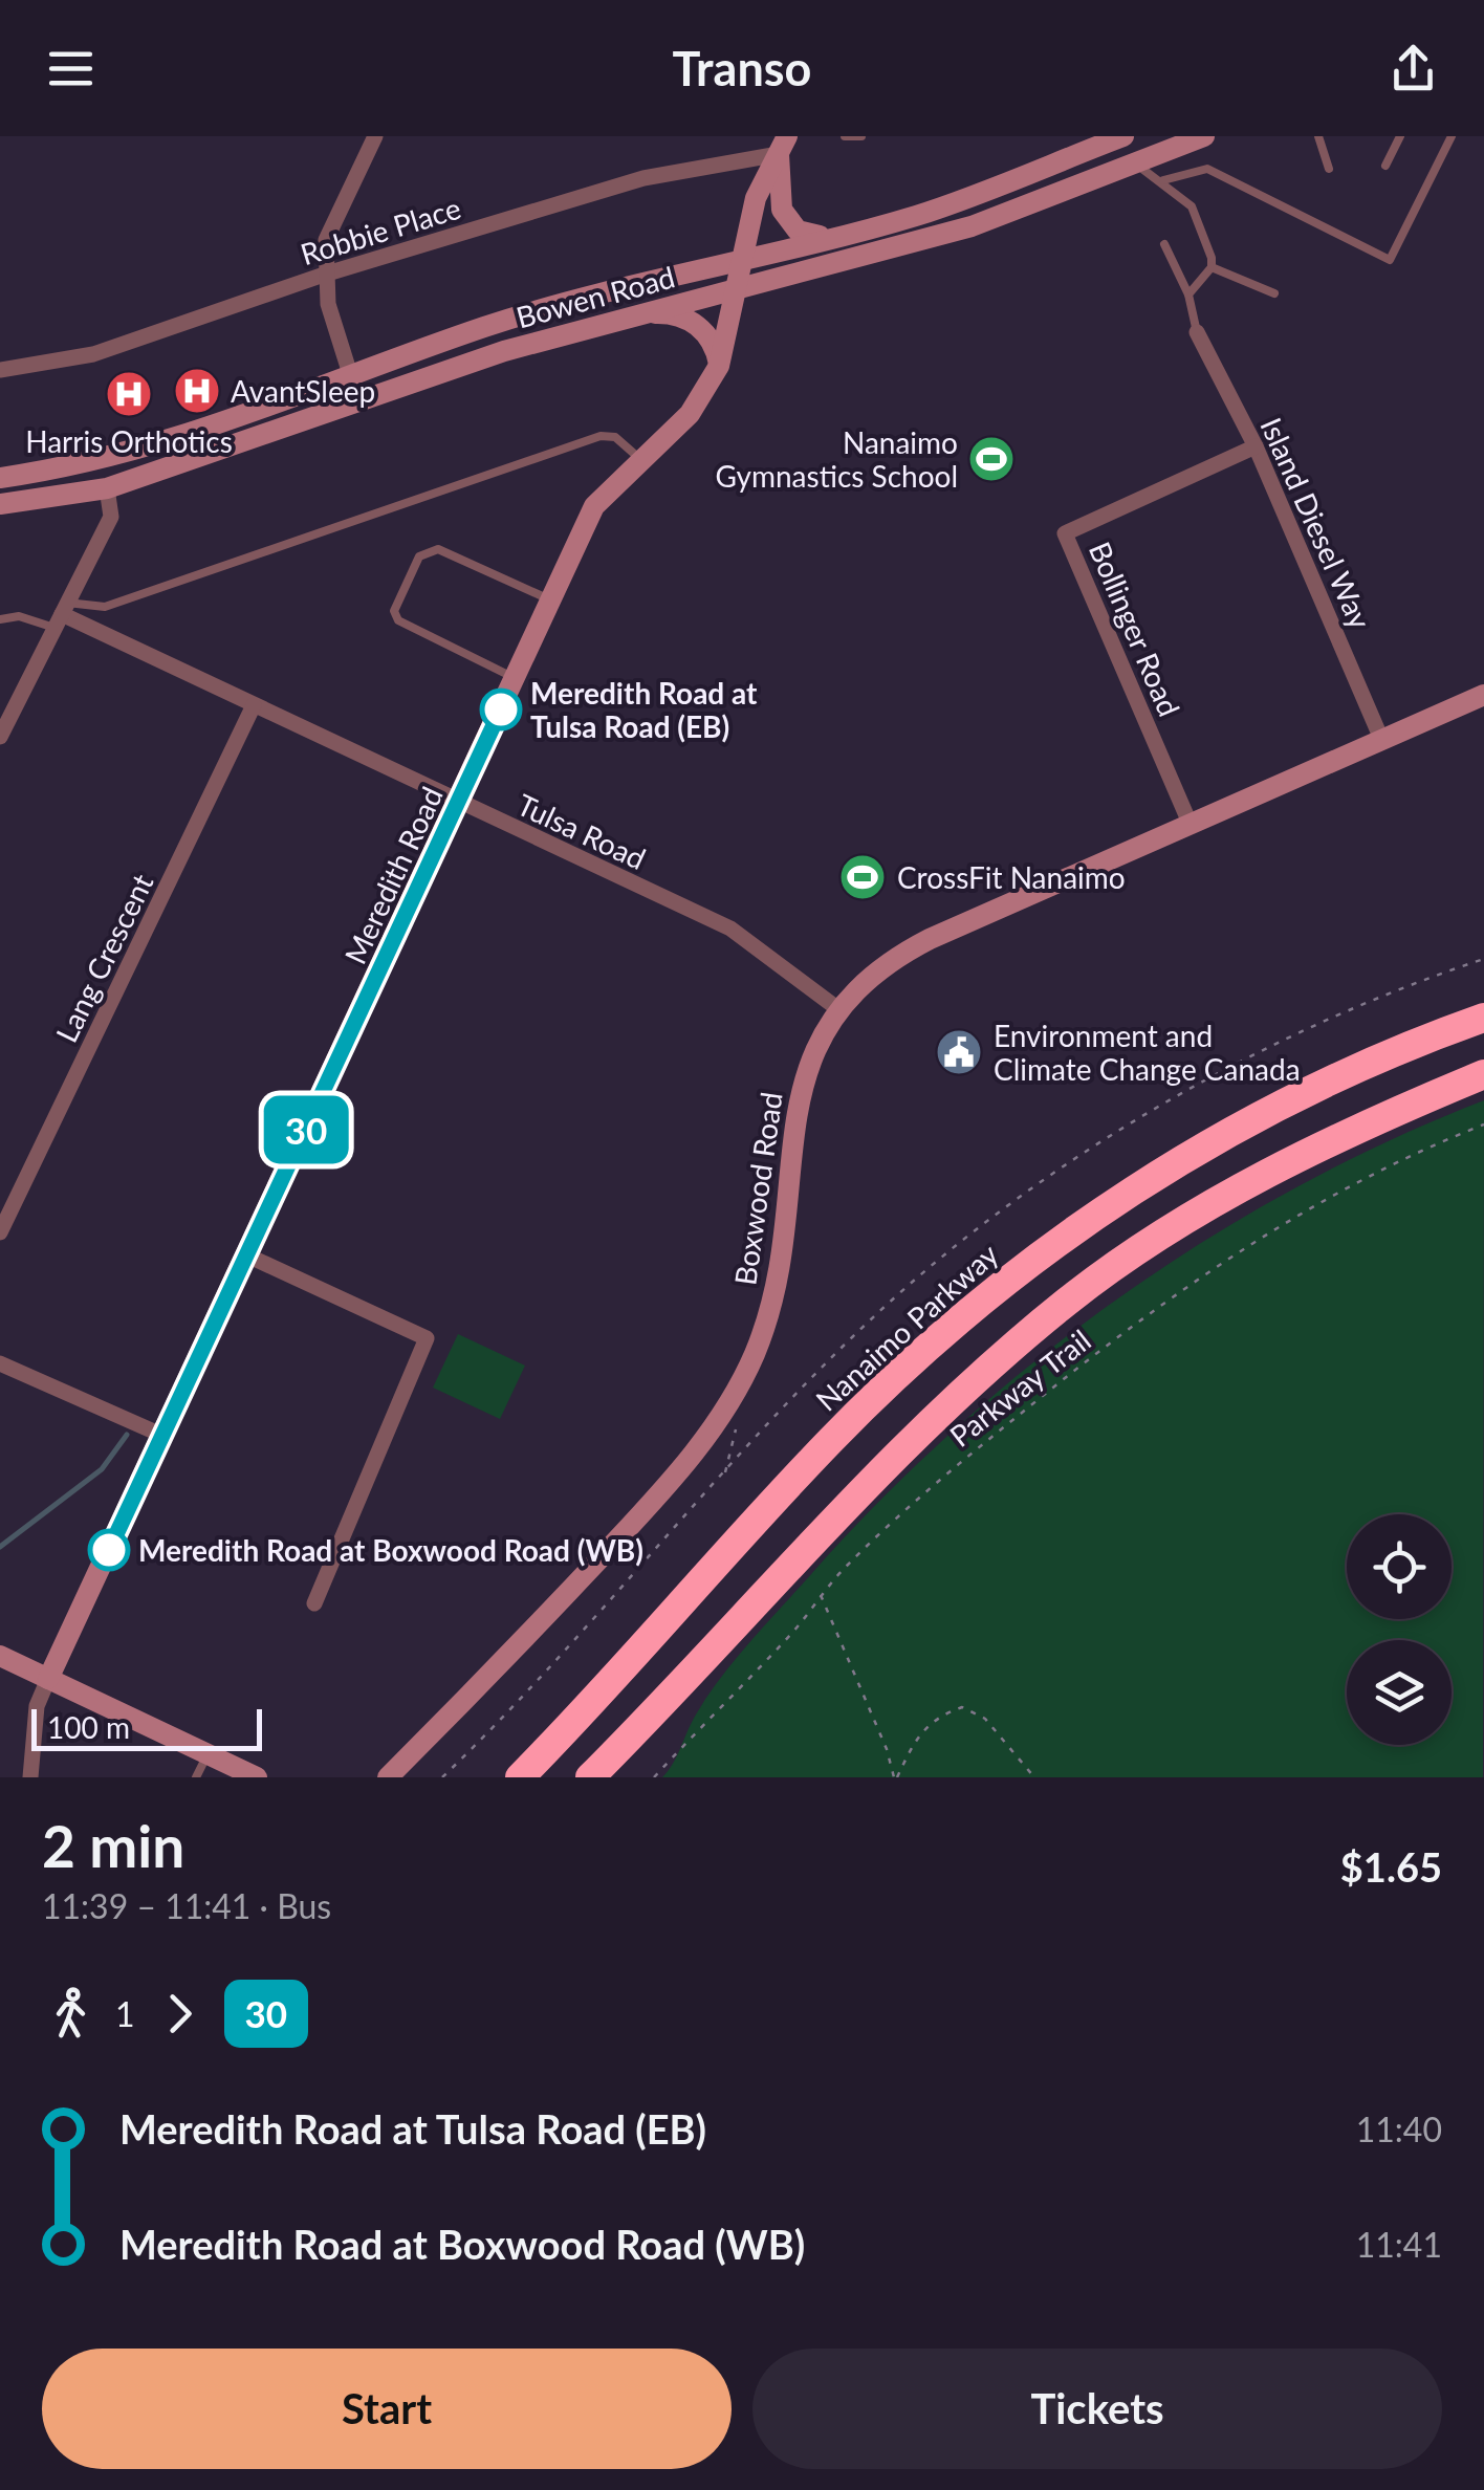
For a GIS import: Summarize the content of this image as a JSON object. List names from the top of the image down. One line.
{"streets":{"highway":["Nanaimo Parkway"],"street":["Robbie Place","Bowen Road","Island Diesel Way","Bollinger Road","Tulsa Road","Meredith Road","Lang Crescent","Boxwood Road"],"path":["Parkway Trail"]},"crossings":[["Robbie Place","Meredith Road"],["Bowen Road","Meredith Road"],["Island Diesel Way","Bollinger Road"],["Island Diesel Way","Boxwood Road"],["Bollinger Road","Boxwood Road"],["Tulsa Road","Meredith Road"],["Tulsa Road","Lang Crescent"],["Tulsa Road","Boxwood Road"]],"places":{"hospital":["AvantSleep","Harris Orthotics"],"sports":["Nanaimo Gymnastics School","CrossFit Nanaimo"],"other":["Meredith Road at Tulsa Road (EB)","Meredith Road at Boxwood Road (WB)"],"public building":["Environment and Climate Change Canada"]},"lines":["bus line 30"],"scale_bar":"100 m","page":{"header":"Transo","on_map":"30","scale":"100 m","heading":["2 min","11:39 – 11:41 · Bus","$1.65"],"legs":["1","30"],"list":[{"name":"Meredith Road at Tulsa Road (EB)","value":"11:40"},{"name":"Meredith Road at Boxwood Road (WB)","value":"11:41"}],"buttons":["Start","Tickets"]}}
